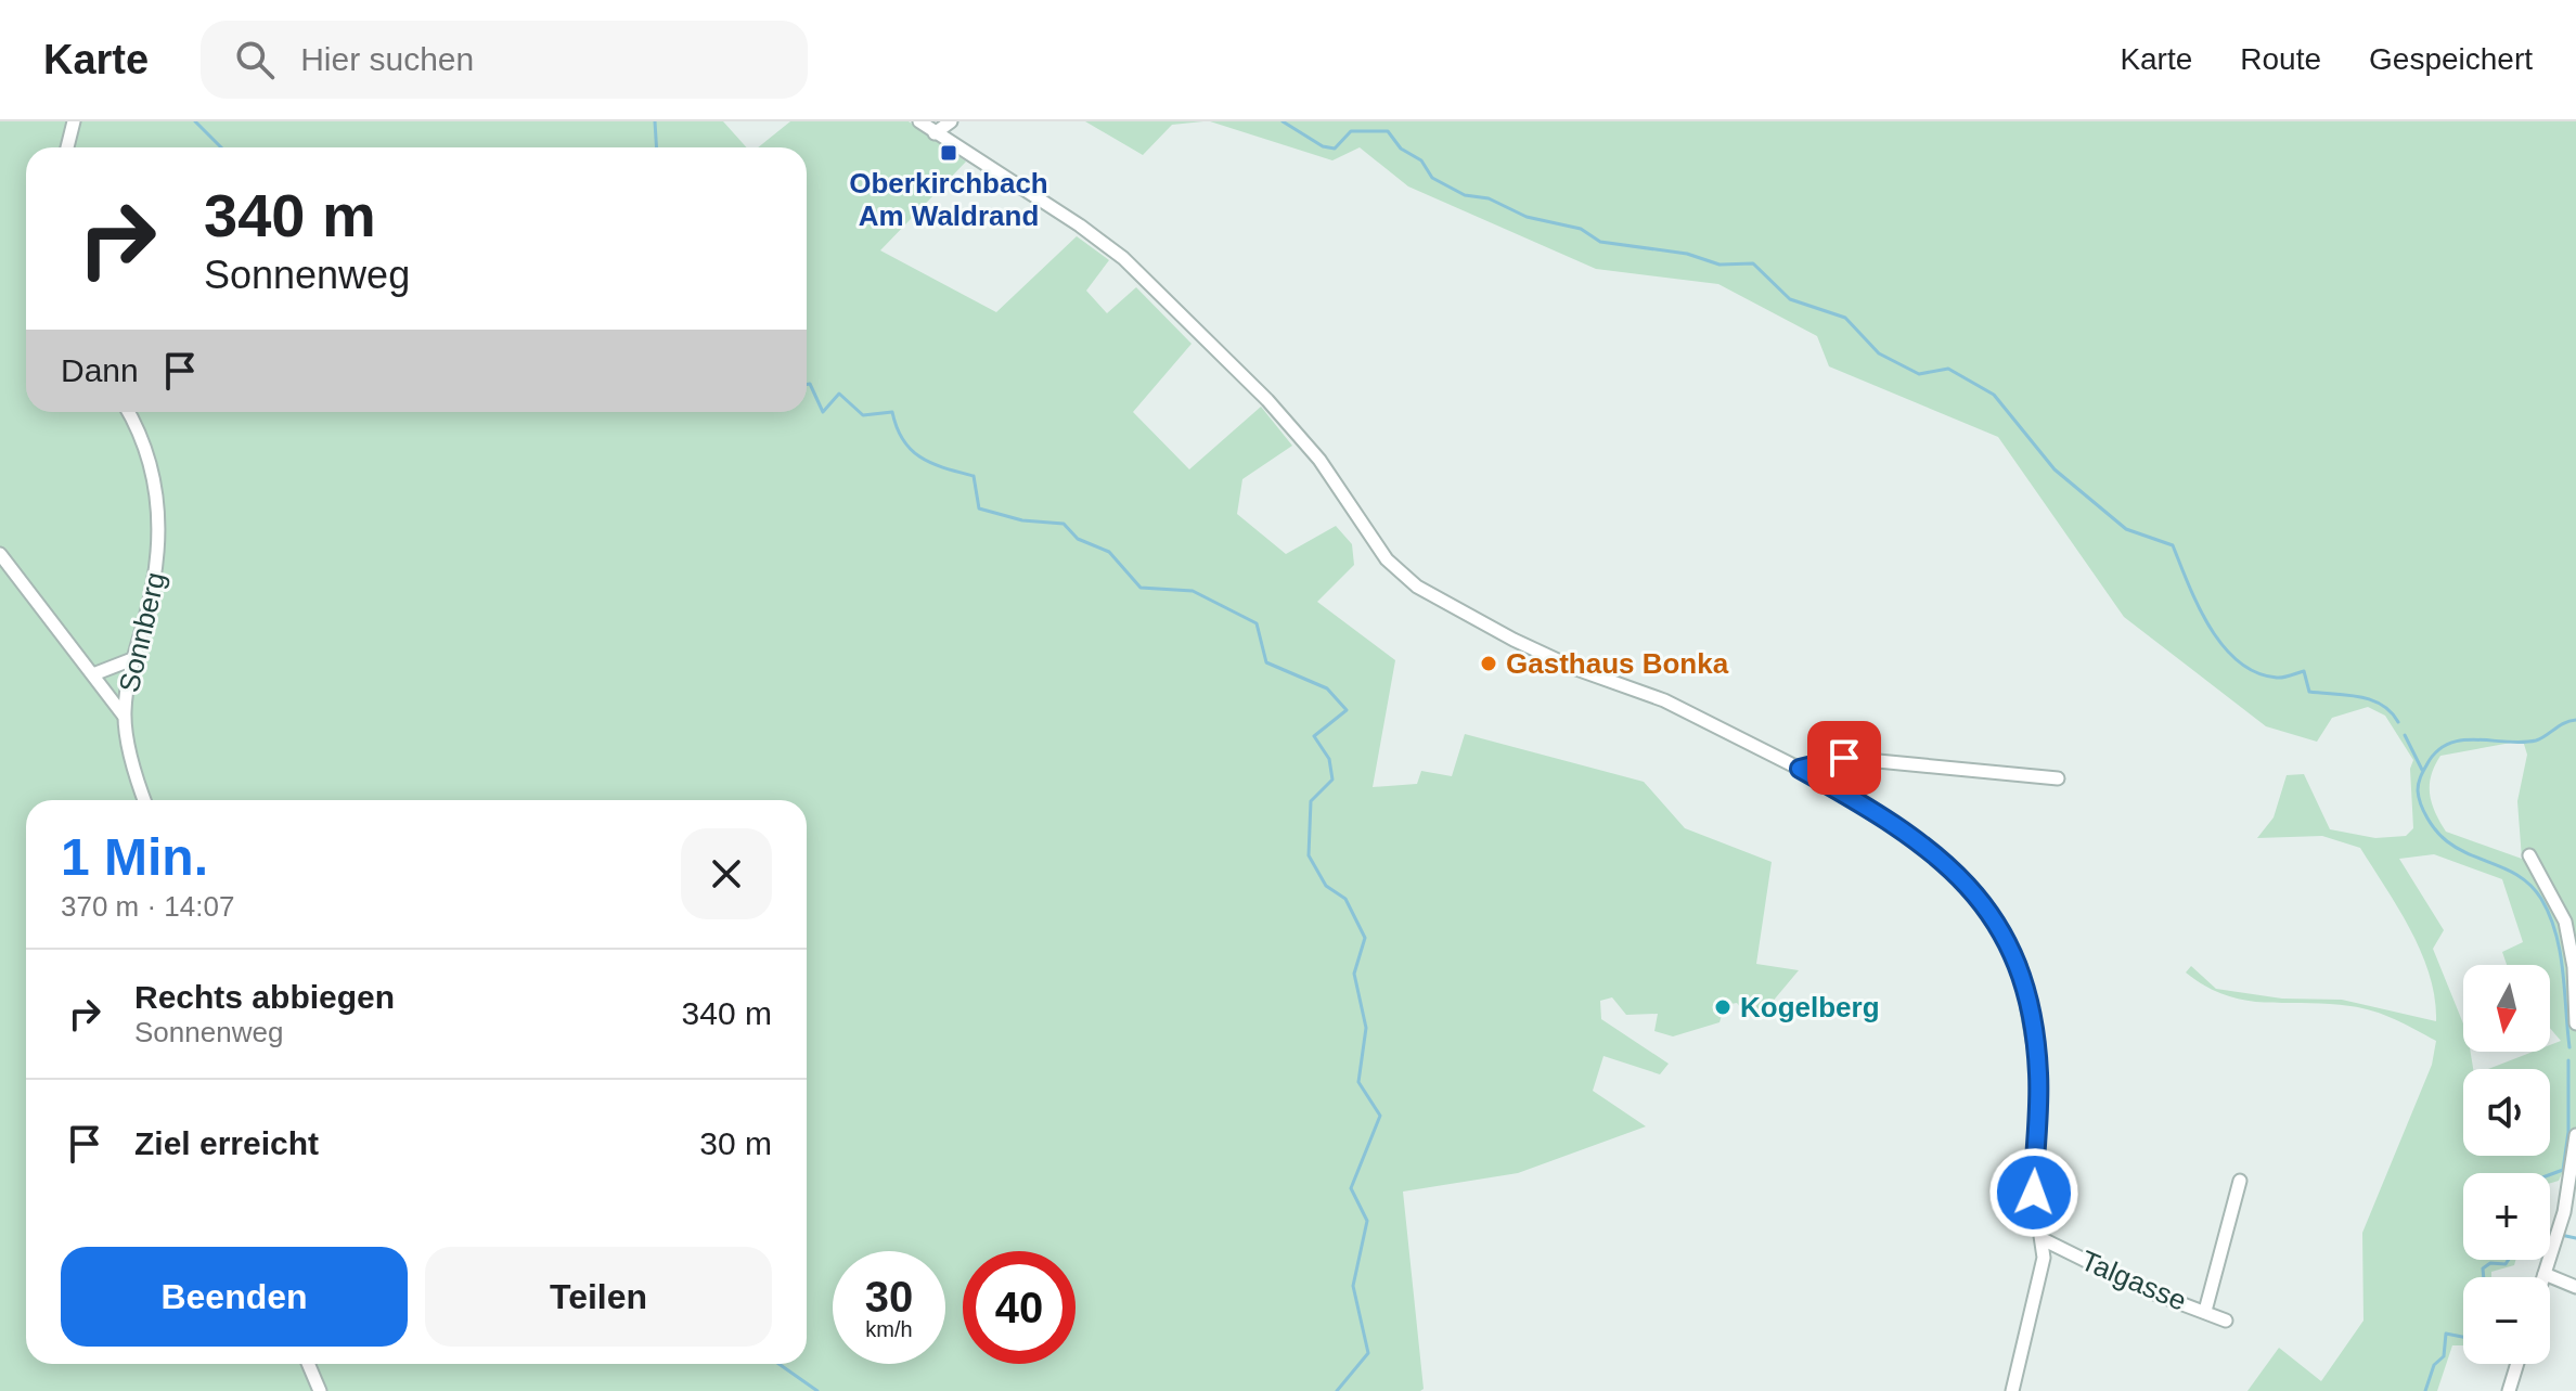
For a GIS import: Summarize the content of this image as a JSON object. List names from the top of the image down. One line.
{"streets":{"street":["Sonnberg","Talgasse"]},"places":{"transit":["Oberkirchbach Am Waldrand"],"other":["Gasthaus Bonka","Kogelberg"]},"north":"bottom","page":{"header":"Karte","search":"Hier suchen","nav":["Karte","Route","Gespeichert"],"turn":["340 m","Sonnenweg"],"then":"Dann","heading":["1 Min.","370 m · 14:07"],"list":[{"name":"Rechts abbiegen","note":"Sonnenweg","value":"340 m"},{"name":"Ziel erreicht","value":"30 m"}],"map_buttons":["+","−"],"buttons":["Beenden","Teilen"],"speed":"30 km/h","limit":"40"}}
